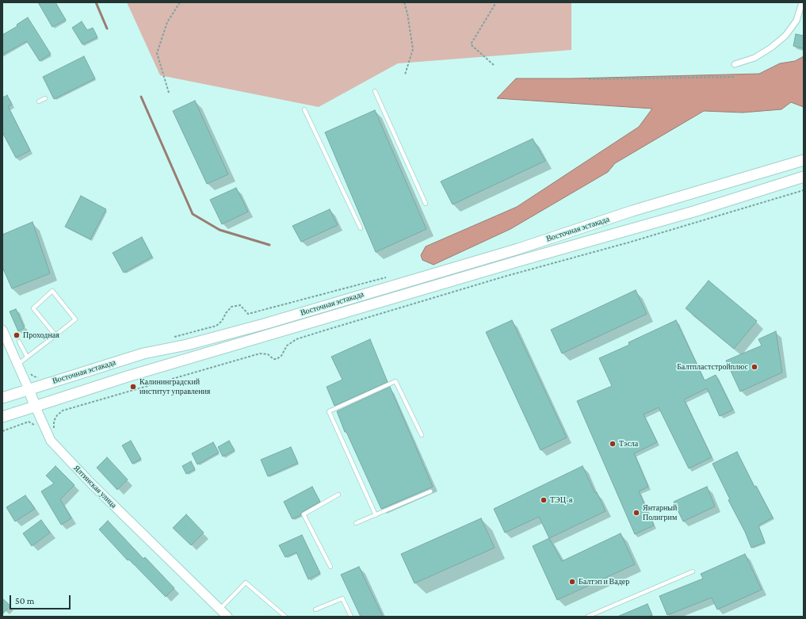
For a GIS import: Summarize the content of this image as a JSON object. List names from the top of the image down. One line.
{"streets":{"main road":["Восточная эстакада","Ялтинская улица"]},"crossings":[["Восточная эстакада","Ялтинская улица"]],"places":["Проходная","Балтпластстройплюс","Калининградский институт управления","Тэсла","ТЭЦ-8","Янтарный Полигрим","Балтэп и Вадер"],"scale_bar":"50 m"}
